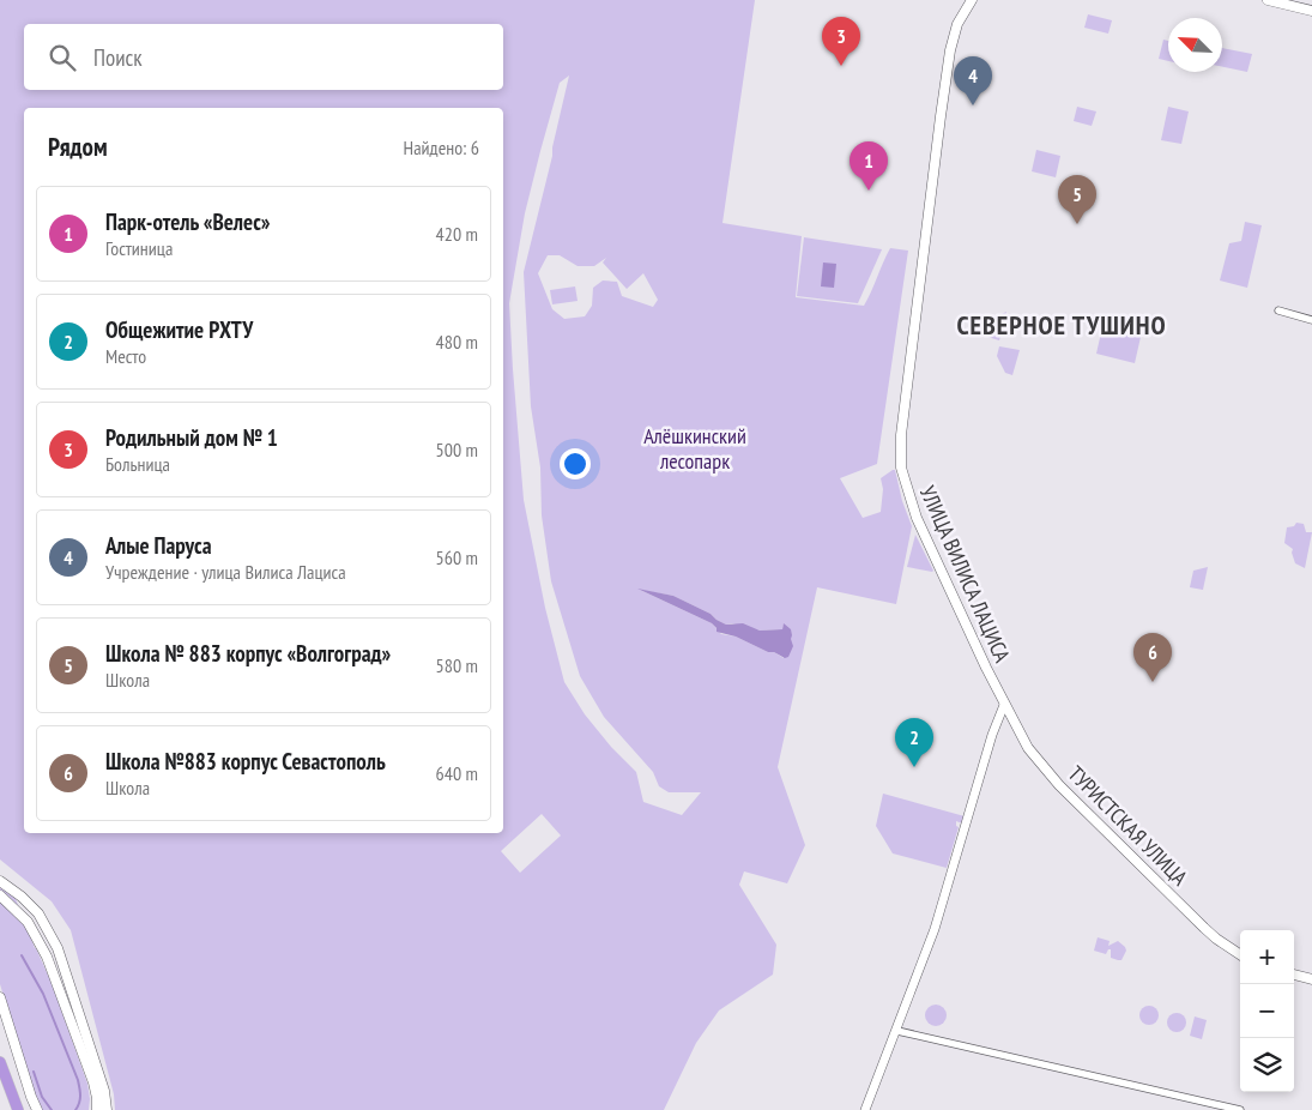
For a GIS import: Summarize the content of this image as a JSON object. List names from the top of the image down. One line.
{"streets":{"main road":["УЛИЦА ВИЛИСА ЛАЦИСА","ТУРИСТСКАЯ УЛИЦА"]},"crossings":[["УЛИЦА ВИЛИСА ЛАЦИСА","ТУРИСТСКАЯ УЛИЦА"]],"districts":["СЕВЕРНОЕ ТУШИНО"],"parks":["Алёшкинский лесопарк"],"north":"top left","page":{"pins":["3","4","1","5","6","2"],"search":"Поиск","heading":["Рядом","Найдено: 6"],"list":[{"mark":"1","name":"Парк-отель «Велес»","note":"Гостиница","value":"420 m"},{"mark":"2","name":"Общежитие РХТУ","note":"Место","value":"480 m"},{"mark":"3","name":"Родильный дом № 1","note":"Больница","value":"500 m"},{"mark":"4","name":"Алые Паруса","note":"Учреждение · улица Вилиса Лациса","value":"560 m"},{"mark":"5","name":"Школа № 883 корпус «Волгоград»","note":"Школа","value":"580 m"},{"mark":"6","name":"Школа №883 корпус Севастополь","note":"Школа","value":"640 m"}],"map_buttons":["+","−"]}}
